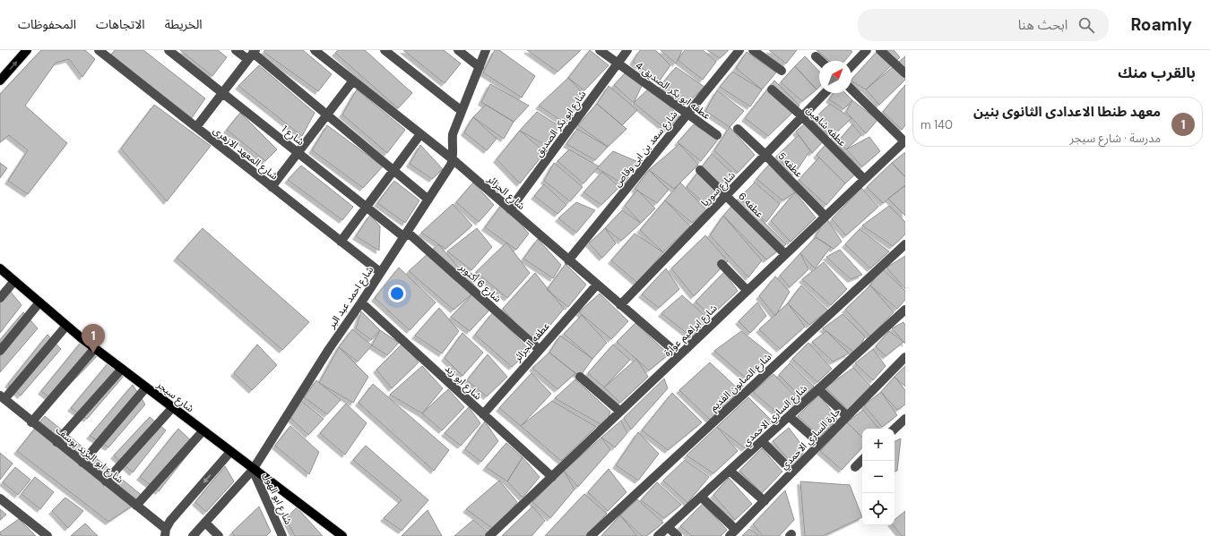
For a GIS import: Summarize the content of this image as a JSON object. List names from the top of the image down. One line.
{"streets":{"main road":["شارع سيجر"],"street":["عطفه ابو بكر الصديق 4","شارع ابو بكر الصديق","عطفه شاهين","شارع 1","شارع سعد بن ابى وقاص","شارع المعهد الازهرى","عطفه 5","شارع سوريا","شارع الجزائر","عطفه 6","شارع 6 أكتوبر","شارع احمد عبد البر","شارع ابراهيم عوارة","عطفه الجزائر","شارع ابو زيد","شارع الصابون القديم","شارع الساري الاحمدي","حارة الساري الاحمدي","شارع ابو اليزيد يوسف","شارع ابو الهول"]},"crossings":[["عطفه ابو بكر الصديق 4","شارع ابو بكر الصديق"],["عطفه ابو بكر الصديق 4","شارع سعد بن ابى وقاص"],["شارع ابو بكر الصديق","شارع الجزائر"],["عطفه شاهين","شارع سوريا"],["عطفه شاهين","شارع ابراهيم عوارة"],["شارع 1","شارع 6 أكتوبر"],["شارع 1","شارع احمد عبد البر"],["شارع سعد بن ابى وقاص","شارع الجزائر"],["شارع المعهد الازهرى","شارع احمد عبد البر"],["عطفه 5","شارع سوريا"],["عطفه 5","شارع ابراهيم عوارة"],["شارع سوريا","شارع الجزائر"],["شارع سوريا","عطفه 6"],["شارع الجزائر","شارع احمد عبد البر"],["شارع الجزائر","شارع ابراهيم عوارة"],["شارع الجزائر","عطفه الجزائر"],["عطفه 6","شارع ابراهيم عوارة"],["شارع 6 أكتوبر","شارع احمد عبد البر"],["شارع 6 أكتوبر","عطفه الجزائر"],["شارع احمد عبد البر","شارع ابو زيد"],["شارع احمد عبد البر","شارع سيجر"],["شارع احمد عبد البر","شارع ابو الهول"],["شارع ابراهيم عوارة","شارع ابو زيد"],["عطفه الجزائر","شارع ابو زيد"],["شارع سيجر","شارع ابو الهول"]],"north":"top right","page":{"header":"Roamly","search":"ابحث هنا","nav":["الخريطة","الاتجاهات","المحفوظات"],"heading":"بالقرب منك","list":[{"mark":"1","name":"معهد طنطا الاعدادى الثانوى بنين","note":"مدرسة · شارع سيجر","value":"140 m"}],"pins":"1","map_buttons":["+","−"]}}
